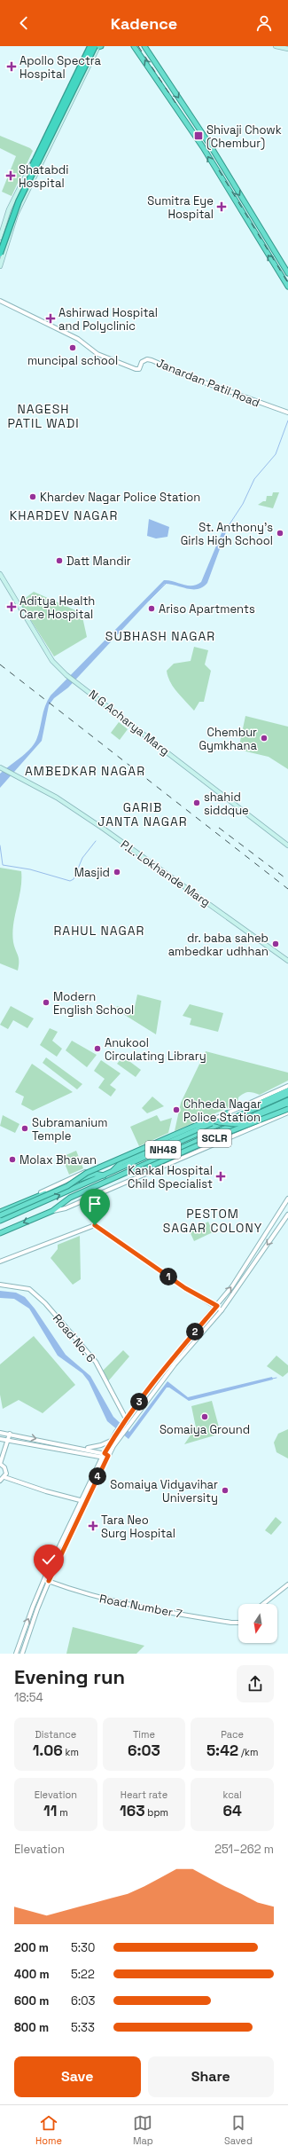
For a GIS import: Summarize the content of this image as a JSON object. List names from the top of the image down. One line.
{"streets":{"highway":["SCLR","NH48"],"main road":["N G Acharya Marg","P.L. Lokhande Marg"],"street":["Janardan Patil Road","Road No. 6","Road Number 7"]},"crossings":[["SCLR","NH48"]],"districts":["NAGESH PATIL WADI","KHARDEV NAGAR","SUBHASH NAGAR","AMBEDKAR NAGAR","GARIB JANTA NAGAR","RAHUL NAGAR","PESTOM SAGAR COLONY"],"places":{"health":["Apollo Spectra Hospital","Shatabdi Hospital","Sumitra Eye Hospital","Ashirwad Hospital and Polyclinic","Aditya Health Care Hospital","Kankal Hospital Child Specialist","Tara Neo Surg Hospital"],"transit":["Shivaji Chowk (Chembur)"],"other":["muncipal school","Khardev Nagar Police Station","St. Anthony's Girls High School","Datt Mandir","Ariso Apartments","Chembur Gymkhana","shahid siddque","Masjid","dr. baba saheb ambedkar udhhan","Modern English School","Anukool Circulating Library","Chheda Nagar Police Station","Subramanium Temple","Molax Bhavan","Somaiya Ground","Somaiya Vidyavihar University"]},"north":"bottom","page":{"header":"Kadence","pins":["1","2","3","4"],"heading":["Evening run","18:54"],"stats":[["Distance","1.06 km"],["Time","6:03"],["Pace","5:42 /km"],["Elevation","11 m"],["Heart rate","163 bpm"],["kcal","64"]],"chart":["Elevation","251–262 m"],"list":[{"name":"200 m","note":"5:30"},{"name":"400 m","note":"5:22"},{"name":"600 m","note":"6:03"},{"name":"800 m","note":"5:33"}],"buttons":["Save","Share"],"tabs":["Home","Map","Saved"]}}
